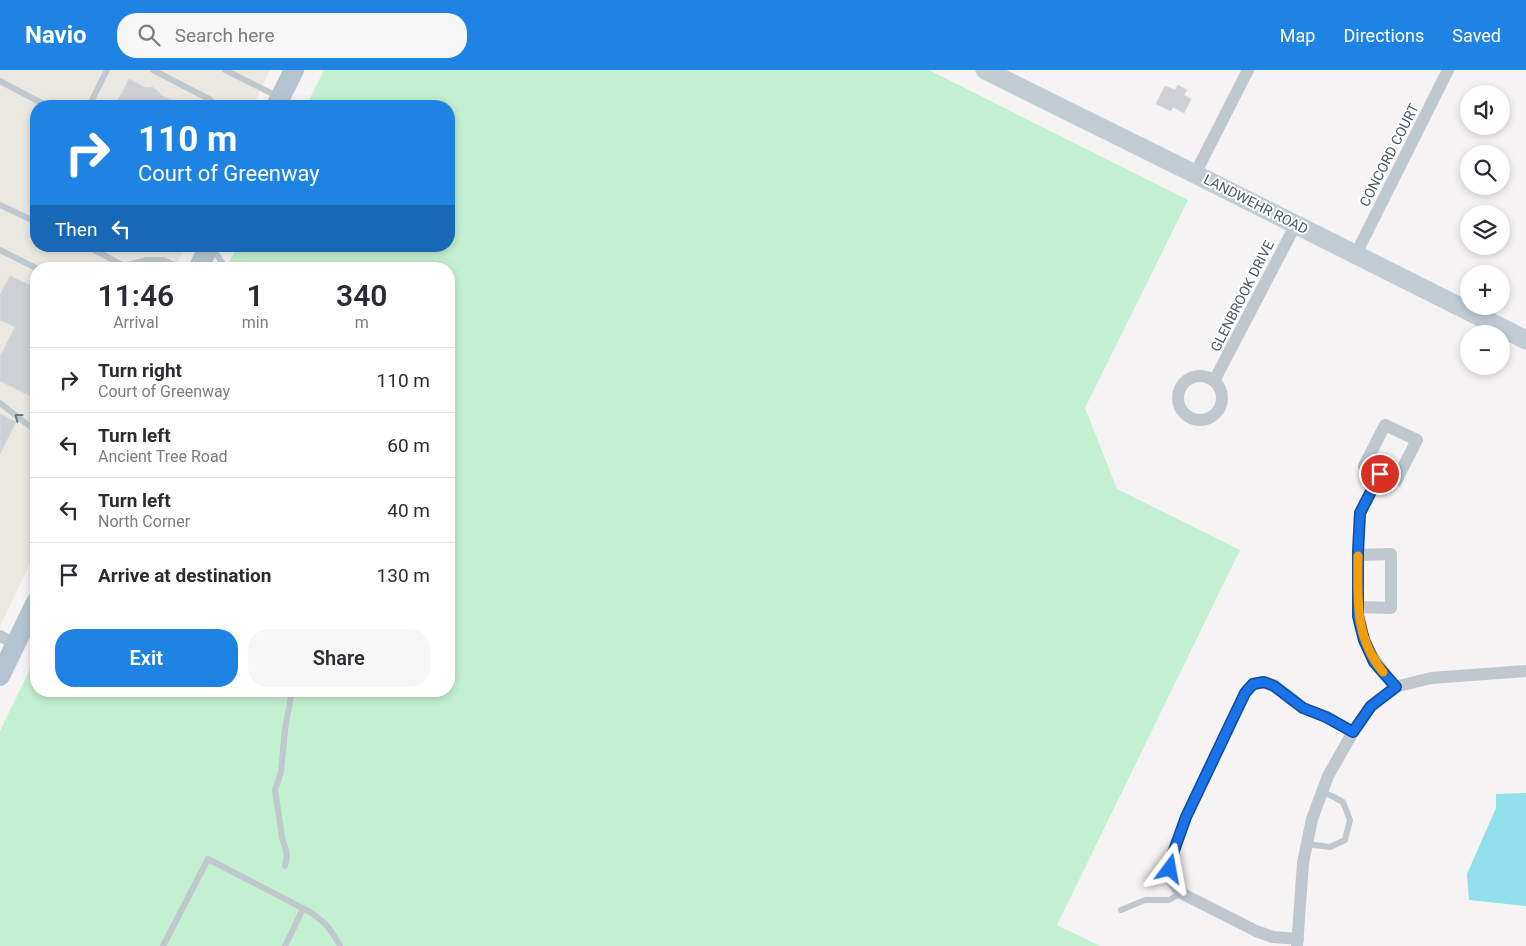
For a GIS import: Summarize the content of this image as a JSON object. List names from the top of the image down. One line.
{"streets":{"main road":["LANDWEHR ROAD"],"street":["CONCORD COURT","GLENBROOK DRIVE"]},"crossings":[["CONCORD COURT","LANDWEHR ROAD"],["LANDWEHR ROAD","GLENBROOK DRIVE"]],"page":{"header":"Navio","search":"Search here","nav":["Map","Directions","Saved"],"map_buttons":["+","−"],"turn":["110 m","Court of Greenway"],"then":"Then","eta":["11:46","Arrival","1","min","340","m"],"list":[{"name":"Turn right","note":"Court of Greenway","value":"110 m"},{"name":"Turn left","note":"Ancient Tree Road","value":"60 m"},{"name":"Turn left","note":"North Corner","value":"40 m"},{"name":"Arrive at destination","value":"130 m"}],"buttons":["Exit","Share"]}}
